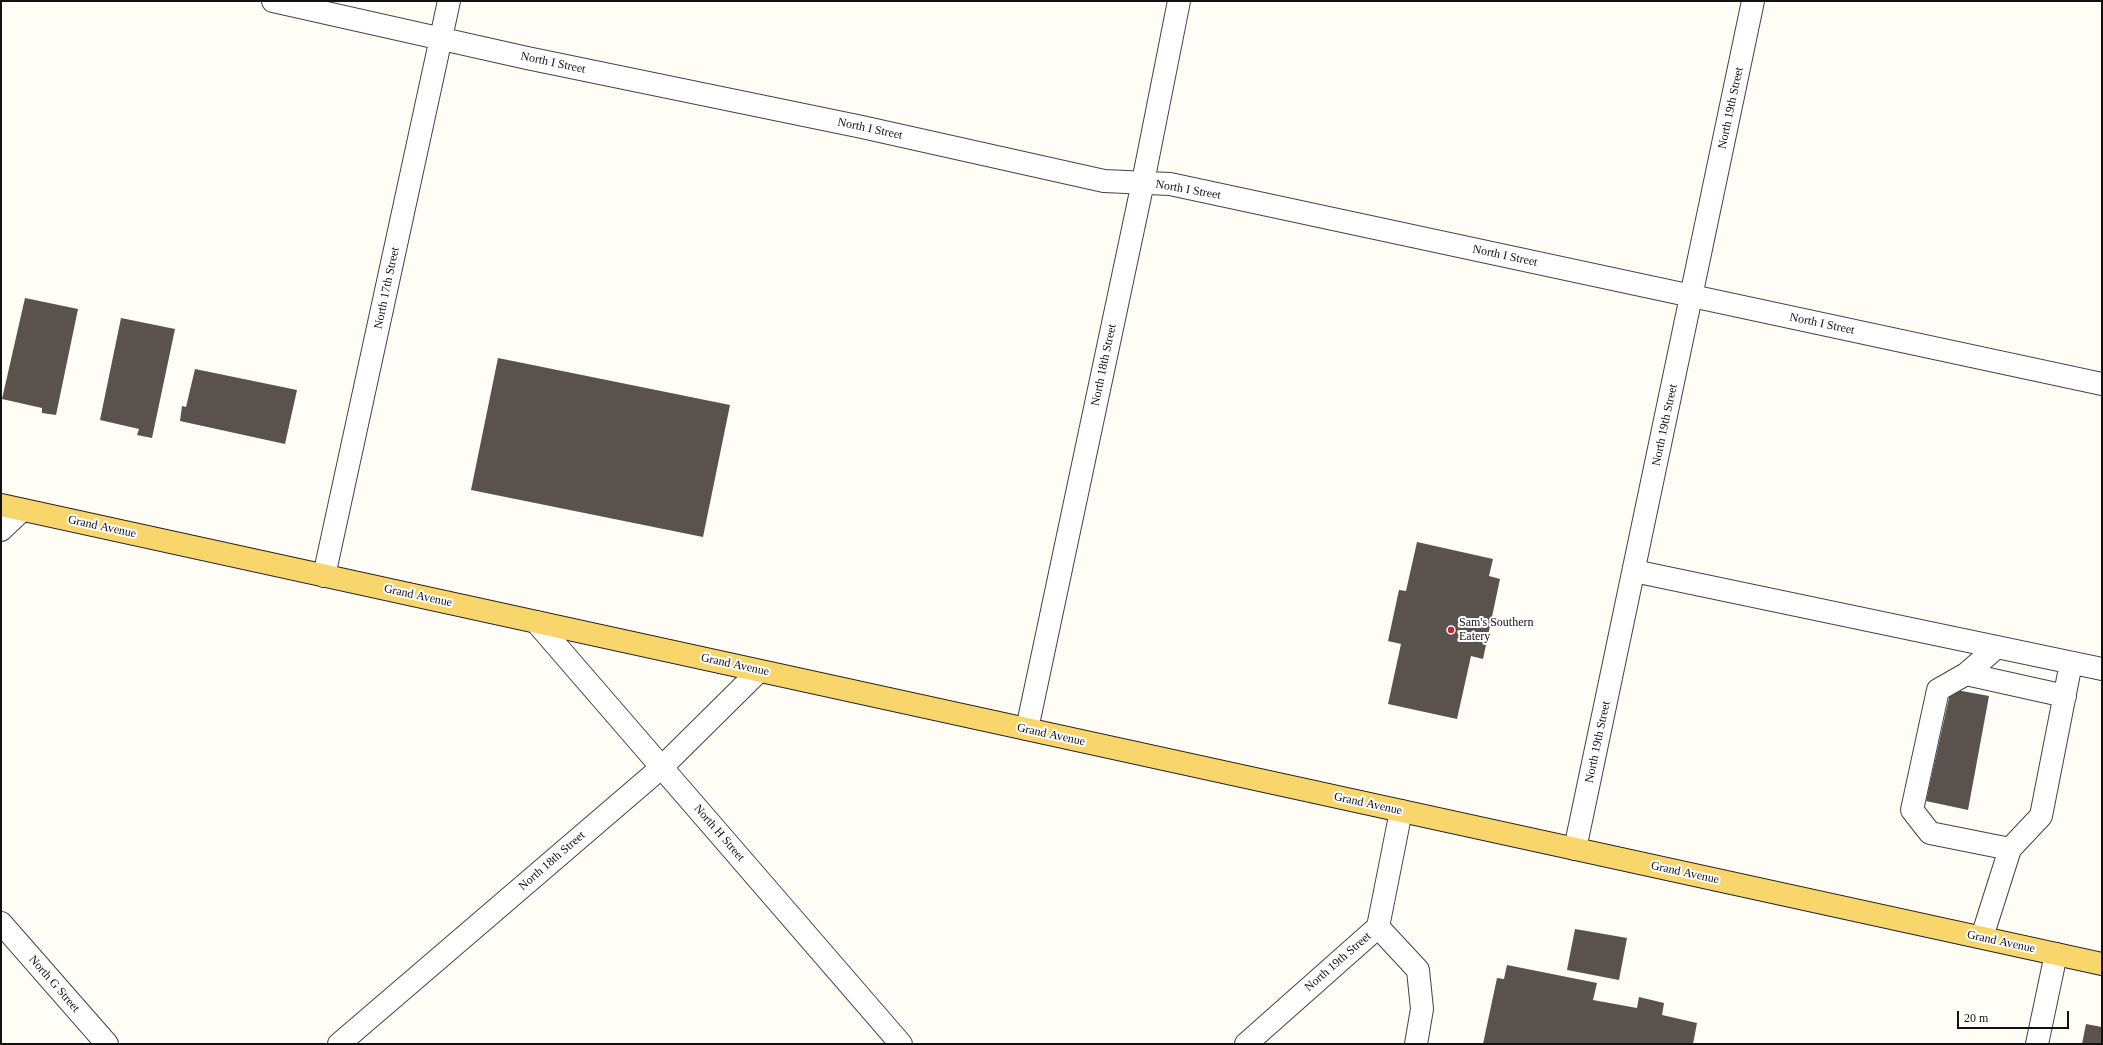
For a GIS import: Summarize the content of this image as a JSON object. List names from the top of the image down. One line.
{"streets":{"main road":["Grand Avenue"],"street":["North I Street","North 19th Street","North 17th Street","North 18th Street","North H Street","North G Street"]},"crossings":[["North I Street","North 19th Street"],["North I Street","North 17th Street"],["North I Street","North 18th Street"],["North 19th Street","Grand Avenue"],["North 17th Street","Grand Avenue"],["North 18th Street","Grand Avenue"],["North 18th Street","North H Street"],["Grand Avenue","North H Street"]],"places":["Sam's Southern Eatery"],"scale_bar":"20 m"}
